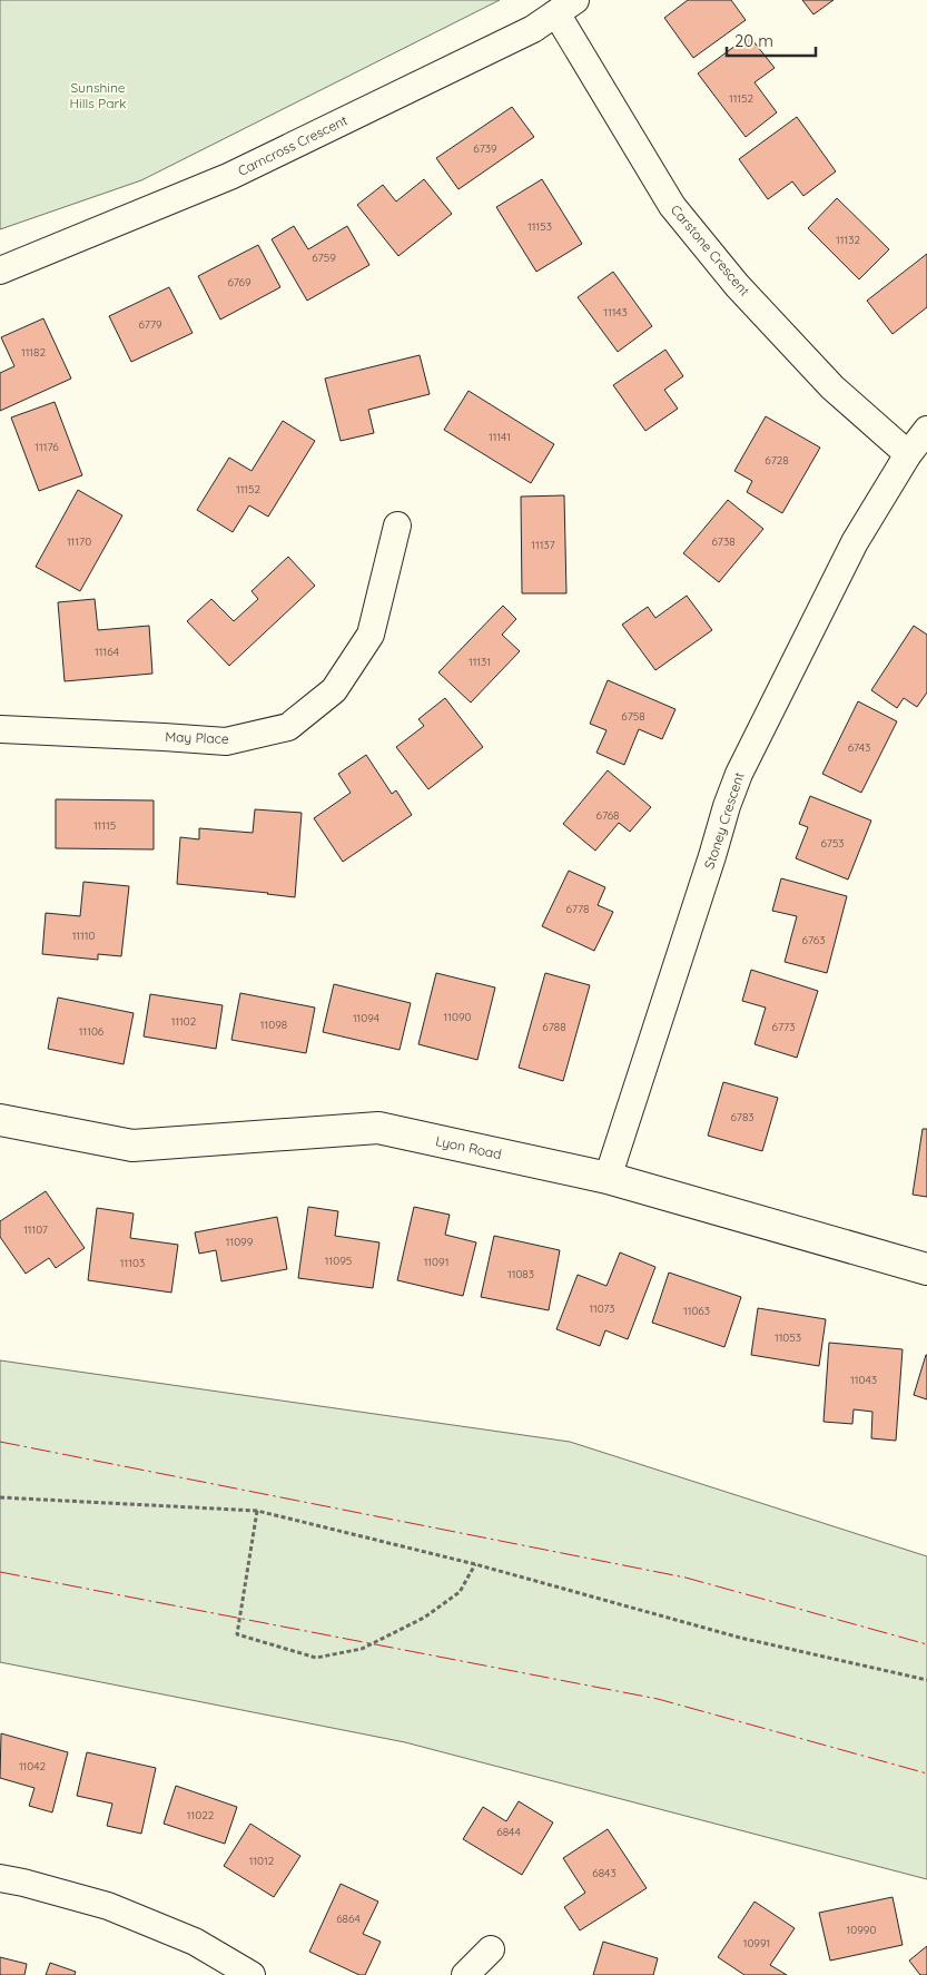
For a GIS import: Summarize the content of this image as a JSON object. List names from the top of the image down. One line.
{"streets":{"street":["Carncross Crescent","Carstone Crescent","May Place","Stoney Crescent","Lyon Road"]},"crossings":[["Carncross Crescent","Carstone Crescent"],["Carstone Crescent","Stoney Crescent"],["Stoney Crescent","Lyon Road"]],"parks":["Sunshine Hills Park"],"house_numbers":["11152","6739","11153","11132","6759","6769","11143","6779","11182","11141","11176","6728","11152","11170","6738","11137","11164","11131","6758","6743","6768","11115","6753","6778","11110","6763","11090","11094","11102","11098","6788","6773","11106","6783","11107","11099","11095","11091","11103","11083","11073","11063","11053","11043","11042","11022","6844","11012","6843","6864","10990","10991"],"scale_bar":"20 m"}
